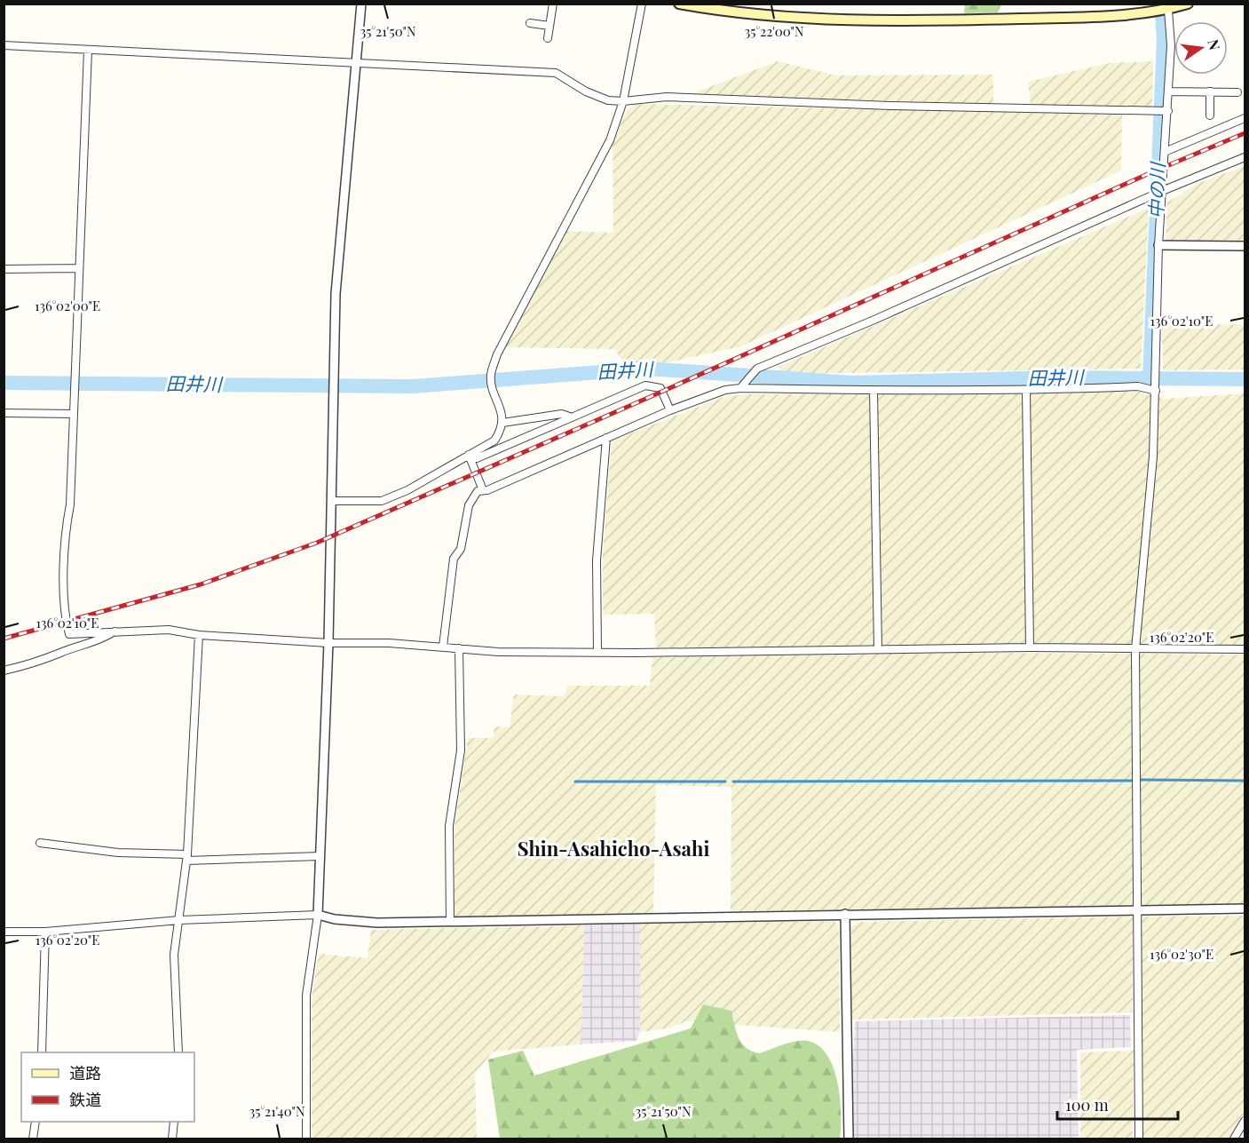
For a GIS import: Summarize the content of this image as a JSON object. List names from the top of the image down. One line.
{"districts":["Shin-Asahicho-Asahi"],"water":["中の川","田井川"],"legend":["道路","鉄道"],"scale_bar":"100 m","north":"right","coordinates":["35°21'50\"N","35°22'00\"N","136°02'00\"E","136°02'10\"E","136°02'20\"E","136°02'30\"E","35°21'40\"N"]}
